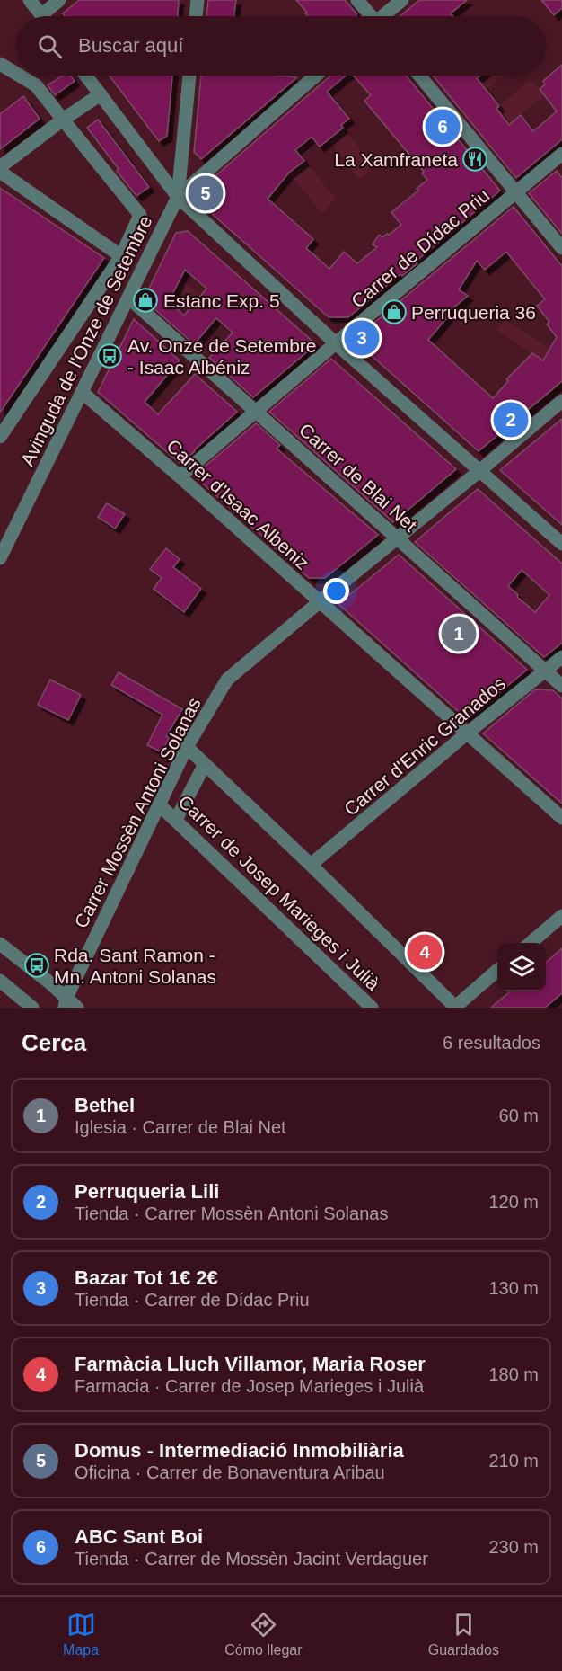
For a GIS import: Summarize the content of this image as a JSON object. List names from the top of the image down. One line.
{"streets":{"street":["Carrer de Dídac Priu","Avinguda de l'Onze de Setembre","Carrer de Blai Net","Carrer d'Isaac Albeniz","Carrer d'Enric Granados","Carrer Mossèn Antoni Solanas","Carrer de Josep Marieges i Julià"]},"crossings":[["Carrer de Dídac Priu","Carrer de Blai Net"],["Carrer de Dídac Priu","Carrer d'Isaac Albeniz"],["Avinguda de l'Onze de Setembre","Carrer de Blai Net"],["Avinguda de l'Onze de Setembre","Carrer d'Isaac Albeniz"],["Carrer de Blai Net","Carrer d'Enric Granados"],["Carrer de Blai Net","Carrer Mossèn Antoni Solanas"],["Carrer d'Isaac Albeniz","Carrer d'Enric Granados"],["Carrer d'Isaac Albeniz","Carrer Mossèn Antoni Solanas"],["Carrer Mossèn Antoni Solanas","Carrer de Josep Marieges i Julià"]],"places":{"restaurant":["La Xamfraneta"],"shop":["Estanc Exp. 5","Perruqueria 36"],"bus stop":["Av. Onze de Setembre - Isaac Albéniz","Rda. Sant Ramon - Mn. Antoni Solanas"]},"page":{"search":"Buscar aquí","pins":["6","5","3","2","1","4"],"heading":["Cerca","6 resultados"],"list":[{"mark":"1","name":"Bethel","note":"Iglesia · Carrer de Blai Net","value":"60 m"},{"mark":"2","name":"Perruqueria Lili","note":"Tienda · Carrer Mossèn Antoni Solanas","value":"120 m"},{"mark":"3","name":"Bazar Tot 1€ 2€","note":"Tienda · Carrer de Dídac Priu","value":"130 m"},{"mark":"4","name":"Farmàcia Lluch Villamor, Maria Roser","note":"Farmacia · Carrer de Josep Marieges i Julià","value":"180 m"},{"mark":"5","name":"Domus - Intermediació Inmobiliària","note":"Oficina · Carrer de Bonaventura Aribau","value":"210 m"},{"mark":"6","name":"ABC Sant Boi","note":"Tienda · Carrer de Mossèn Jacint Verdaguer","value":"230 m"}],"nav":["Mapa","Cómo llegar","Guardados"]}}
